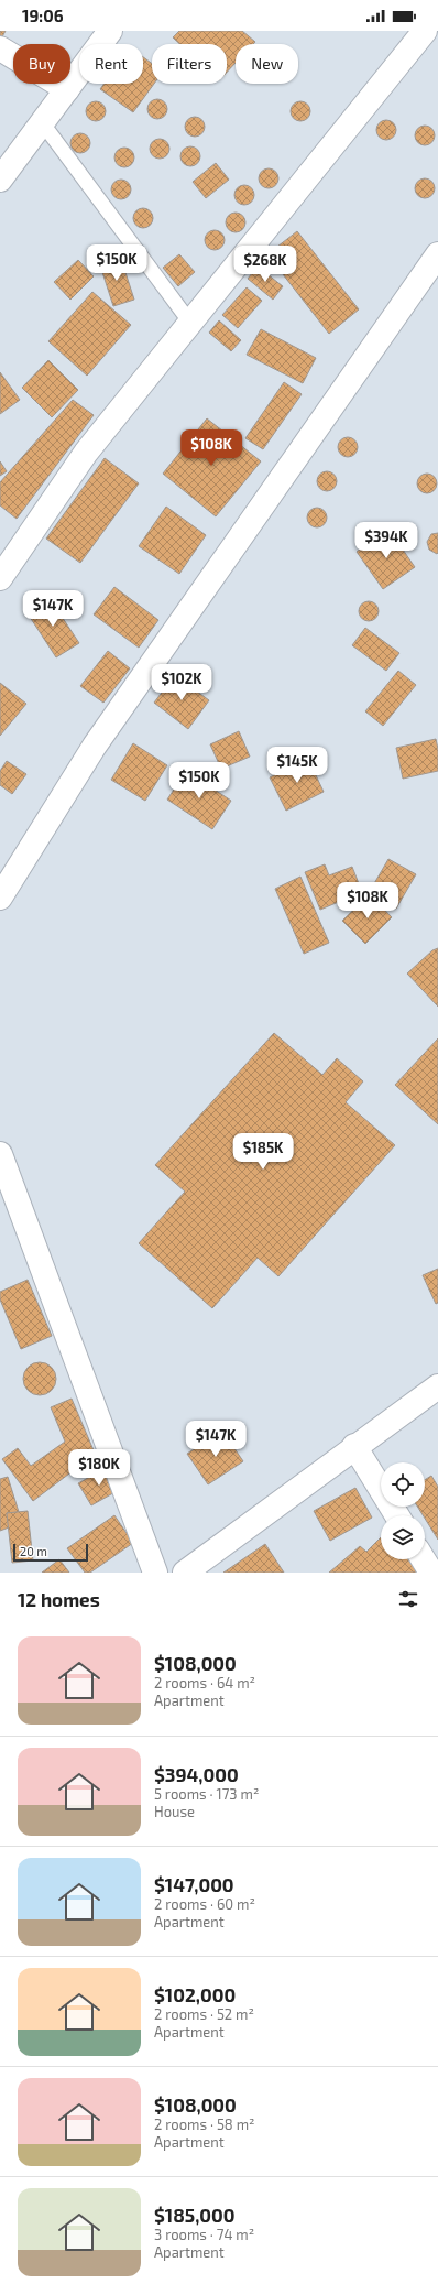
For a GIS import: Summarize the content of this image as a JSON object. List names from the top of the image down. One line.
{"scale_bar":"20 m","page":{"status":"19:06","chip":["Buy","Rent","Filters","New"],"price":["$150K","$268K","$108K","$394K","$147K","$102K","$145K","$150K","$108K","$185K","$147K","$180K"],"scale":"20 m","heading":"12 homes","list":[{"name":"$108,000","note":"2 rooms · 64 m² · Apartment"},{"name":"$394,000","note":"5 rooms · 173 m² · House"},{"name":"$147,000","note":"2 rooms · 60 m² · Apartment"},{"name":"$102,000","note":"2 rooms · 52 m² · Apartment"},{"name":"$108,000","note":"2 rooms · 58 m² · Apartment"},{"name":"$185,000","note":"3 rooms · 74 m² · Apartment"}]}}
